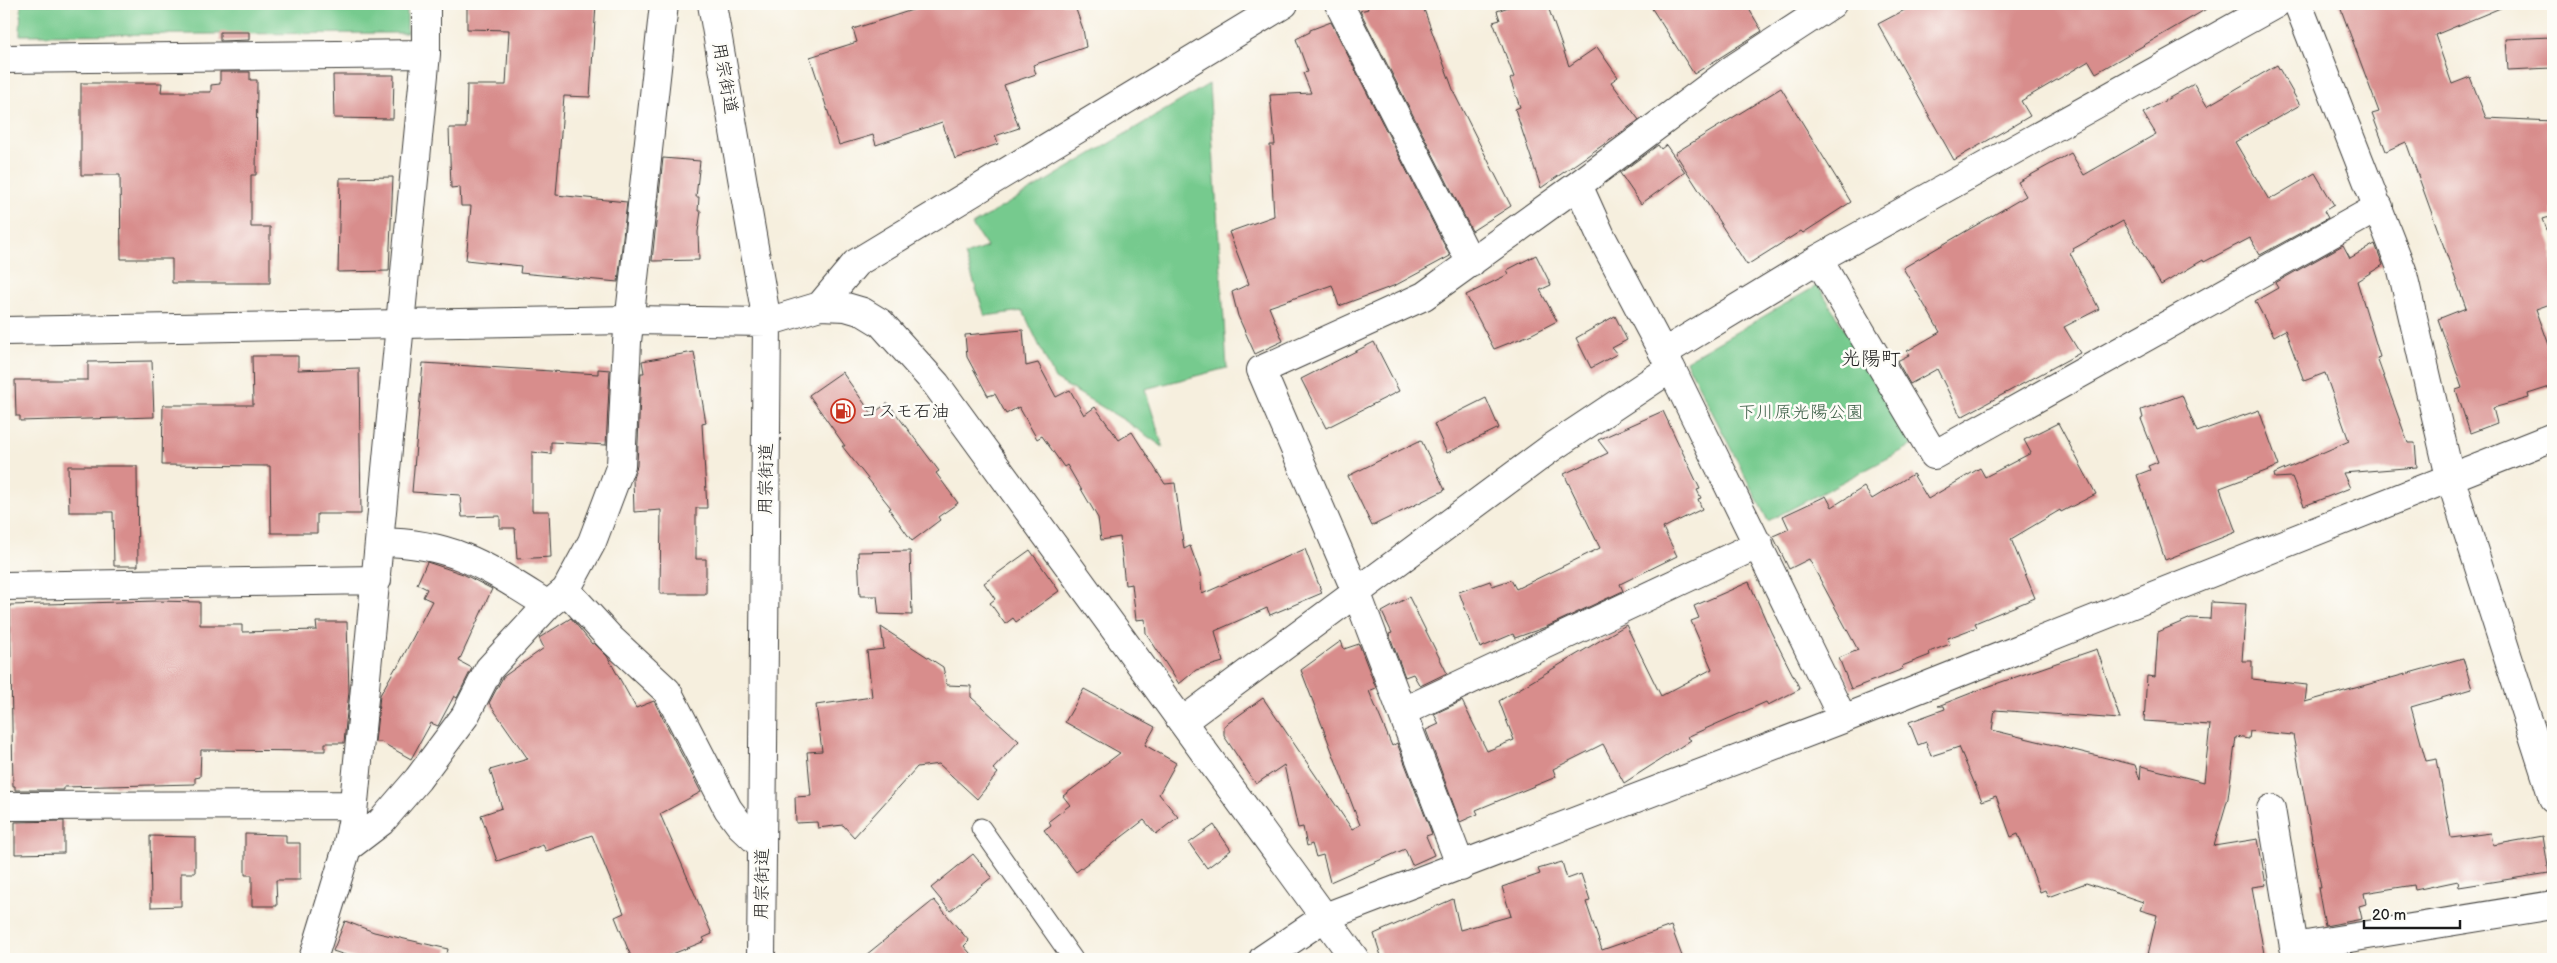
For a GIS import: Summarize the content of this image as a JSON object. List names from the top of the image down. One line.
{"streets":{"street":["用宗街道"]},"districts":["光陽町"],"parks":["下川原光陽公園"],"places":{"fuel station":["コスモ石油"]},"scale_bar":"20 m"}
